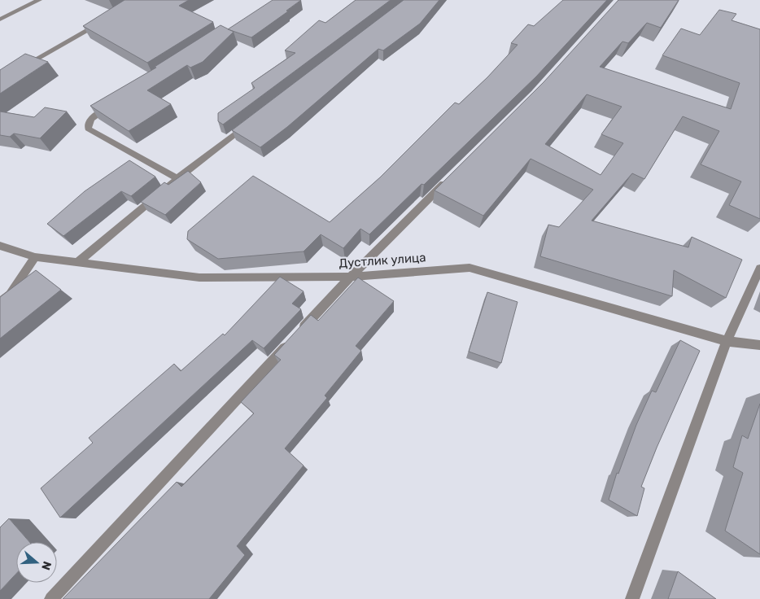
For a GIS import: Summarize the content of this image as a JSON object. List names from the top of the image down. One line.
{"streets":{"street":["Дустлик улица"]},"north":"right"}
